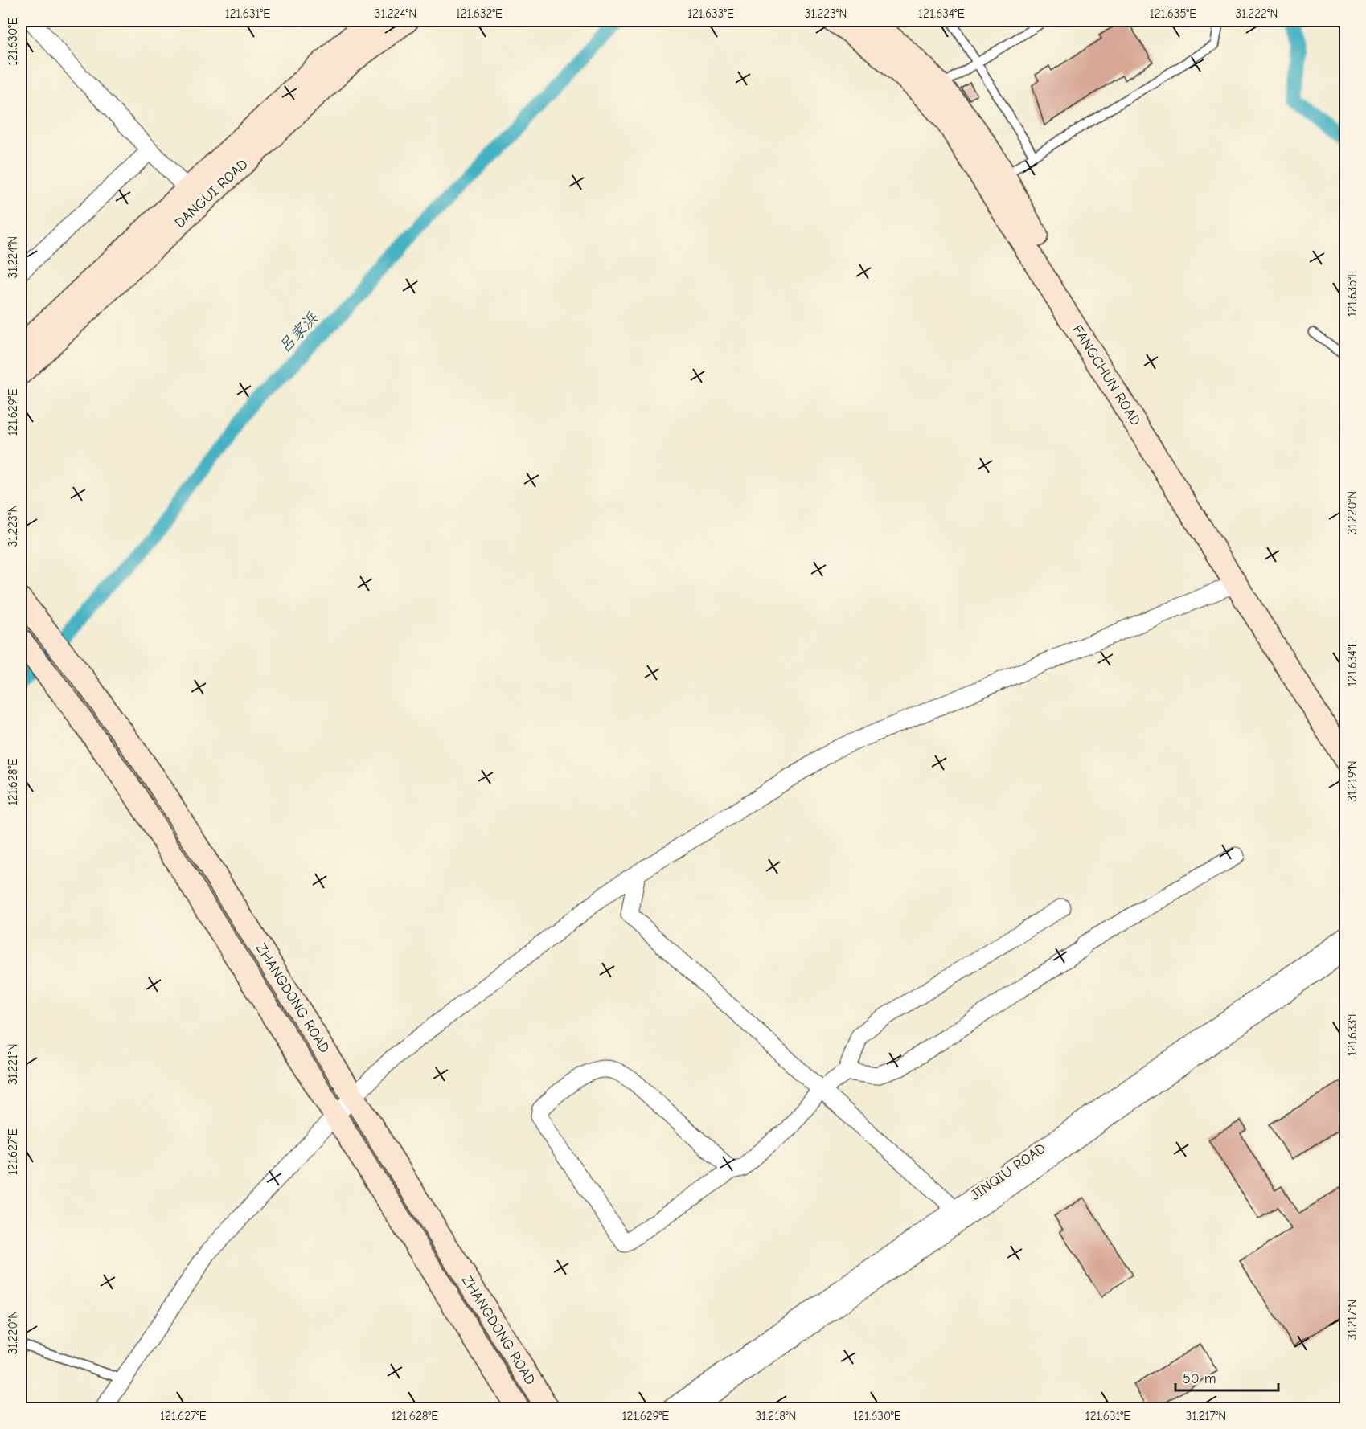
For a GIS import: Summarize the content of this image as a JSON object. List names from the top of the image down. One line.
{"streets":{"street":["DANGUI ROAD","FANGCHUN ROAD","ZHANGDONG ROAD","JINQIU ROAD"]},"water":["吕家浜"],"scale_bar":"50 m","coordinates":["121.631°E","31.224°N","121.632°E","121.633°E","31.223°N","121.634°E","121.635°E","31.222°N","121.630°E","121.629°E","31.220°N","31.219°N","121.628°E","31.221°N","121.627°E","31.217°N","31.218°N"]}
